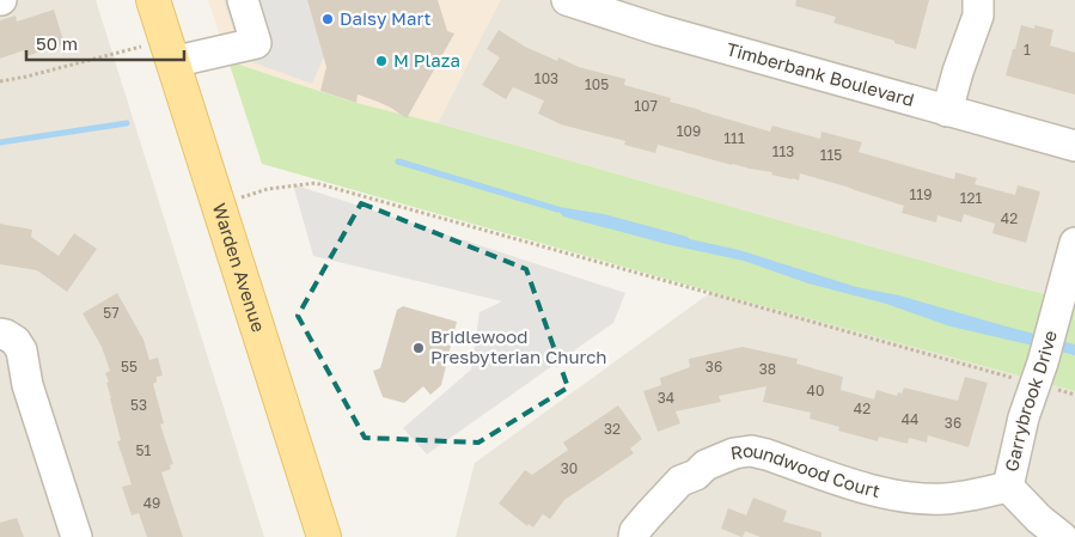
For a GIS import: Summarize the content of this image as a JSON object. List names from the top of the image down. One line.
{"streets":{"main road":["Warden Avenue"],"street":["Timberbank Boulevard","Garrybrook Drive","Roundwood Court"]},"crossings":[["Garrybrook Drive","Roundwood Court"]],"places":["Daisy Mart","M Plaza","Bridlewood Presbyterian Church"],"house_numbers":["1","103","105","107","109","111","113","115","119","121","42","57","55","36","38","40","34","53","42","44","36","32","51","30","49"],"scale_bar":"50 m"}
